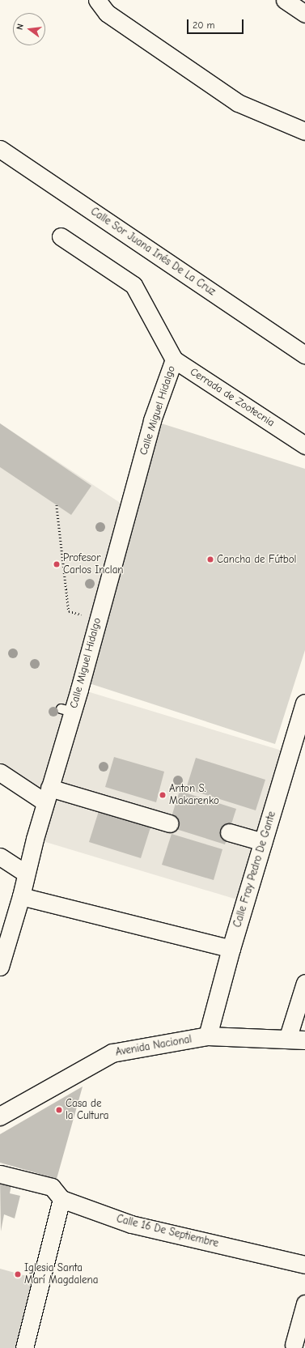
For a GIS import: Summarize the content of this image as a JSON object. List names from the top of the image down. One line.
{"streets":{"street":["Calle Sor Juana Inés De La Cruz","Cerrada de Zootecnia","Calle Miguel Hidalgo","Calle Fray Pedro De Gante","Avenida Nacional","Calle 16 De Septiembre"]},"crossings":[["Cerrada de Zootecnia","Calle Miguel Hidalgo"],["Calle Fray Pedro De Gante","Avenida Nacional"]],"places":["Cancha de Fútbol","Profesor Carlos Inclan","Anton S. Makarenko","Casa de la Cultura","Iglesia Santa Marí Magdalena"],"scale_bar":"20 m","north":"left"}
